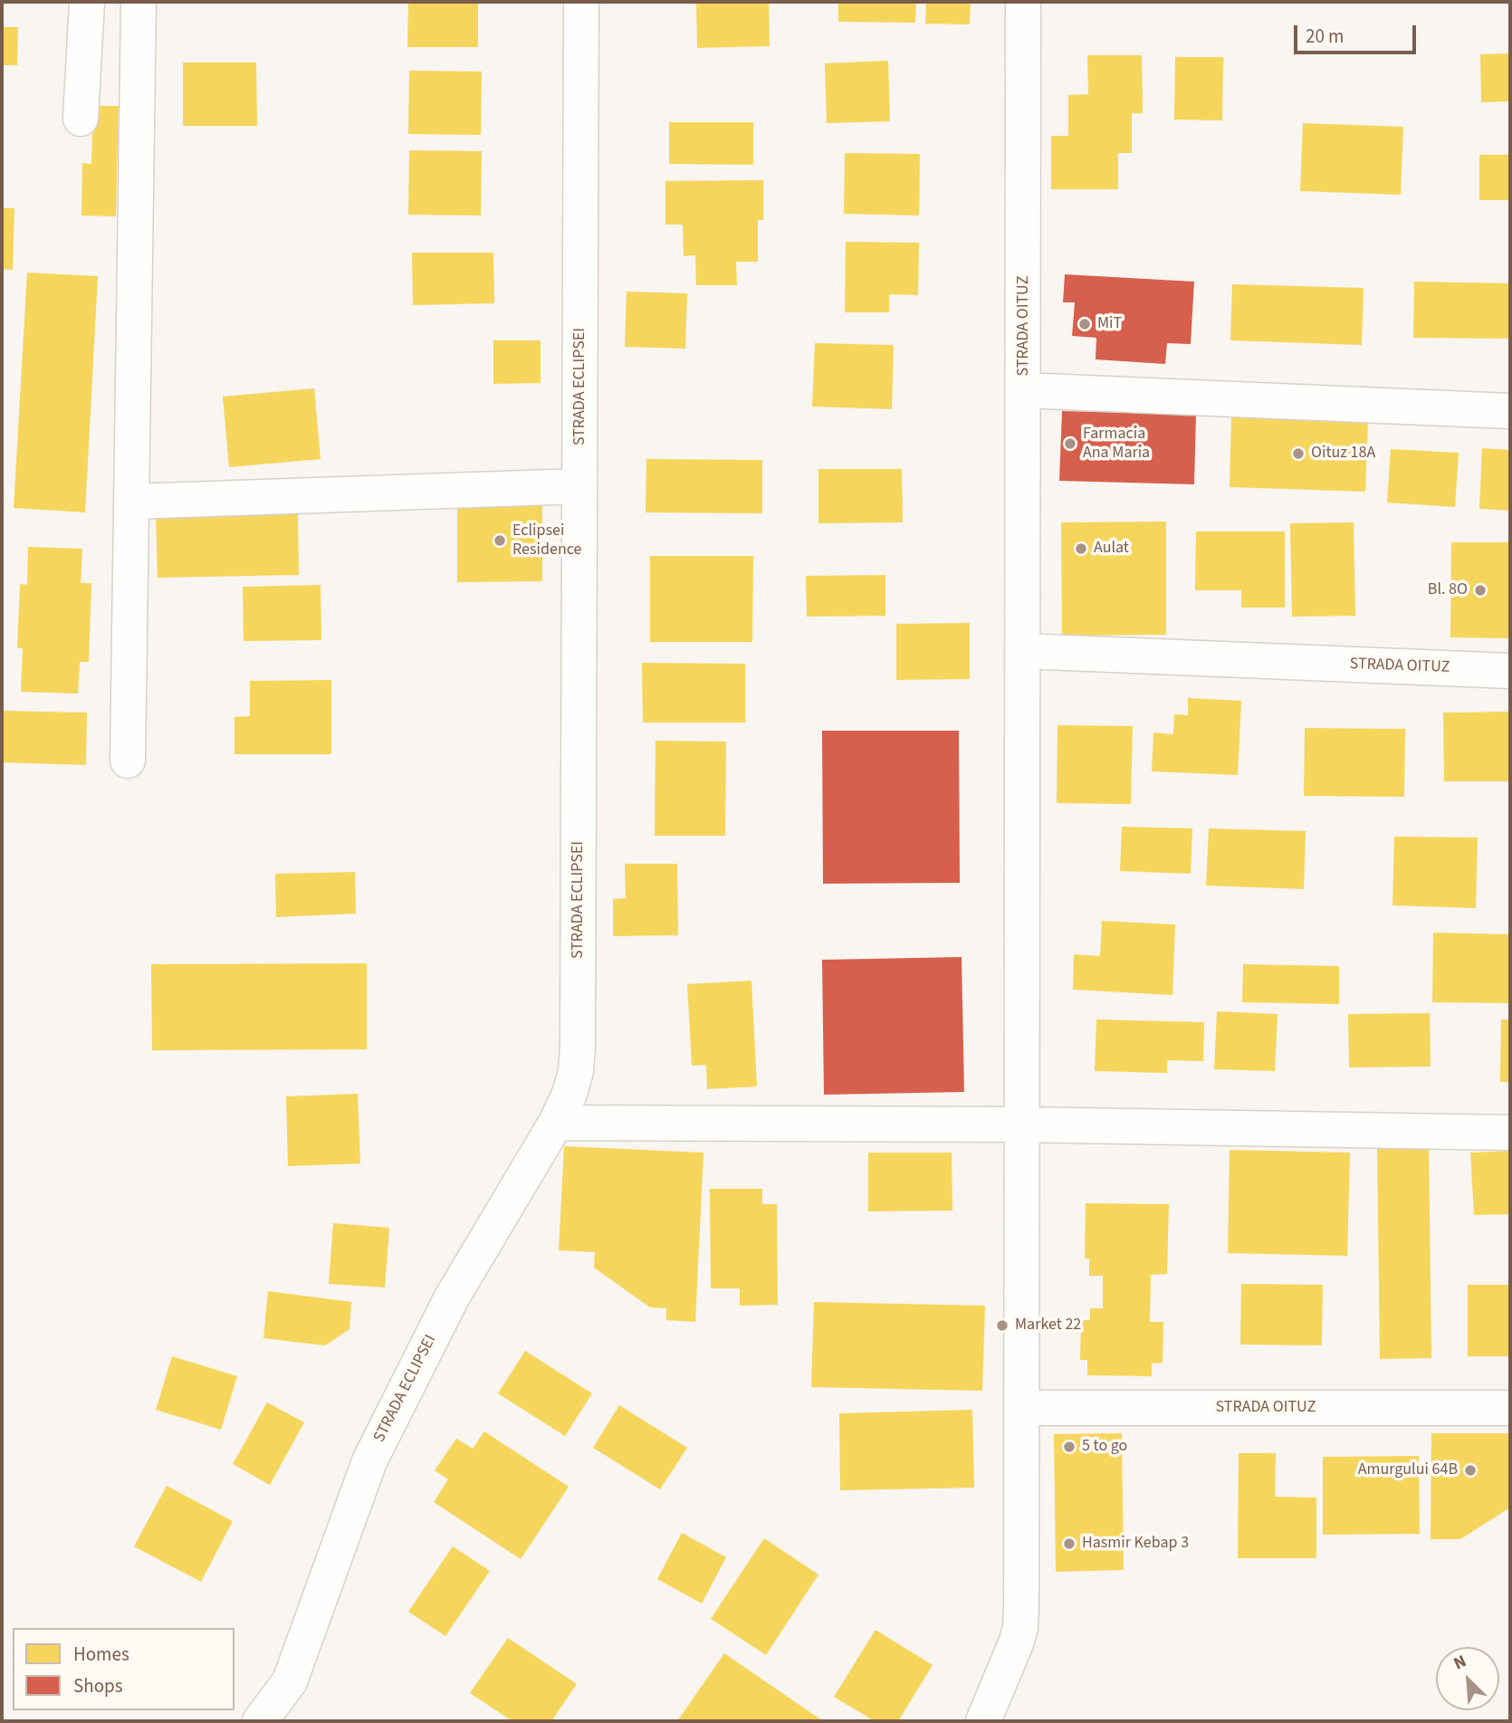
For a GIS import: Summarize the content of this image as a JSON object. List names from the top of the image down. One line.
{"streets":{"street":["STRADA OITUZ","STRADA ECLIPSEI"]},"places":["MiT","Farmacia Ana Maria","Oituz 18A","Eclipsei Residence","Aulat","Bl. 8O","Market 22","5 to go","Amurgului 64B","Hasmir Kebap 3"],"legend":["Homes","Shops"],"scale_bar":"20 m","north":"top left"}
